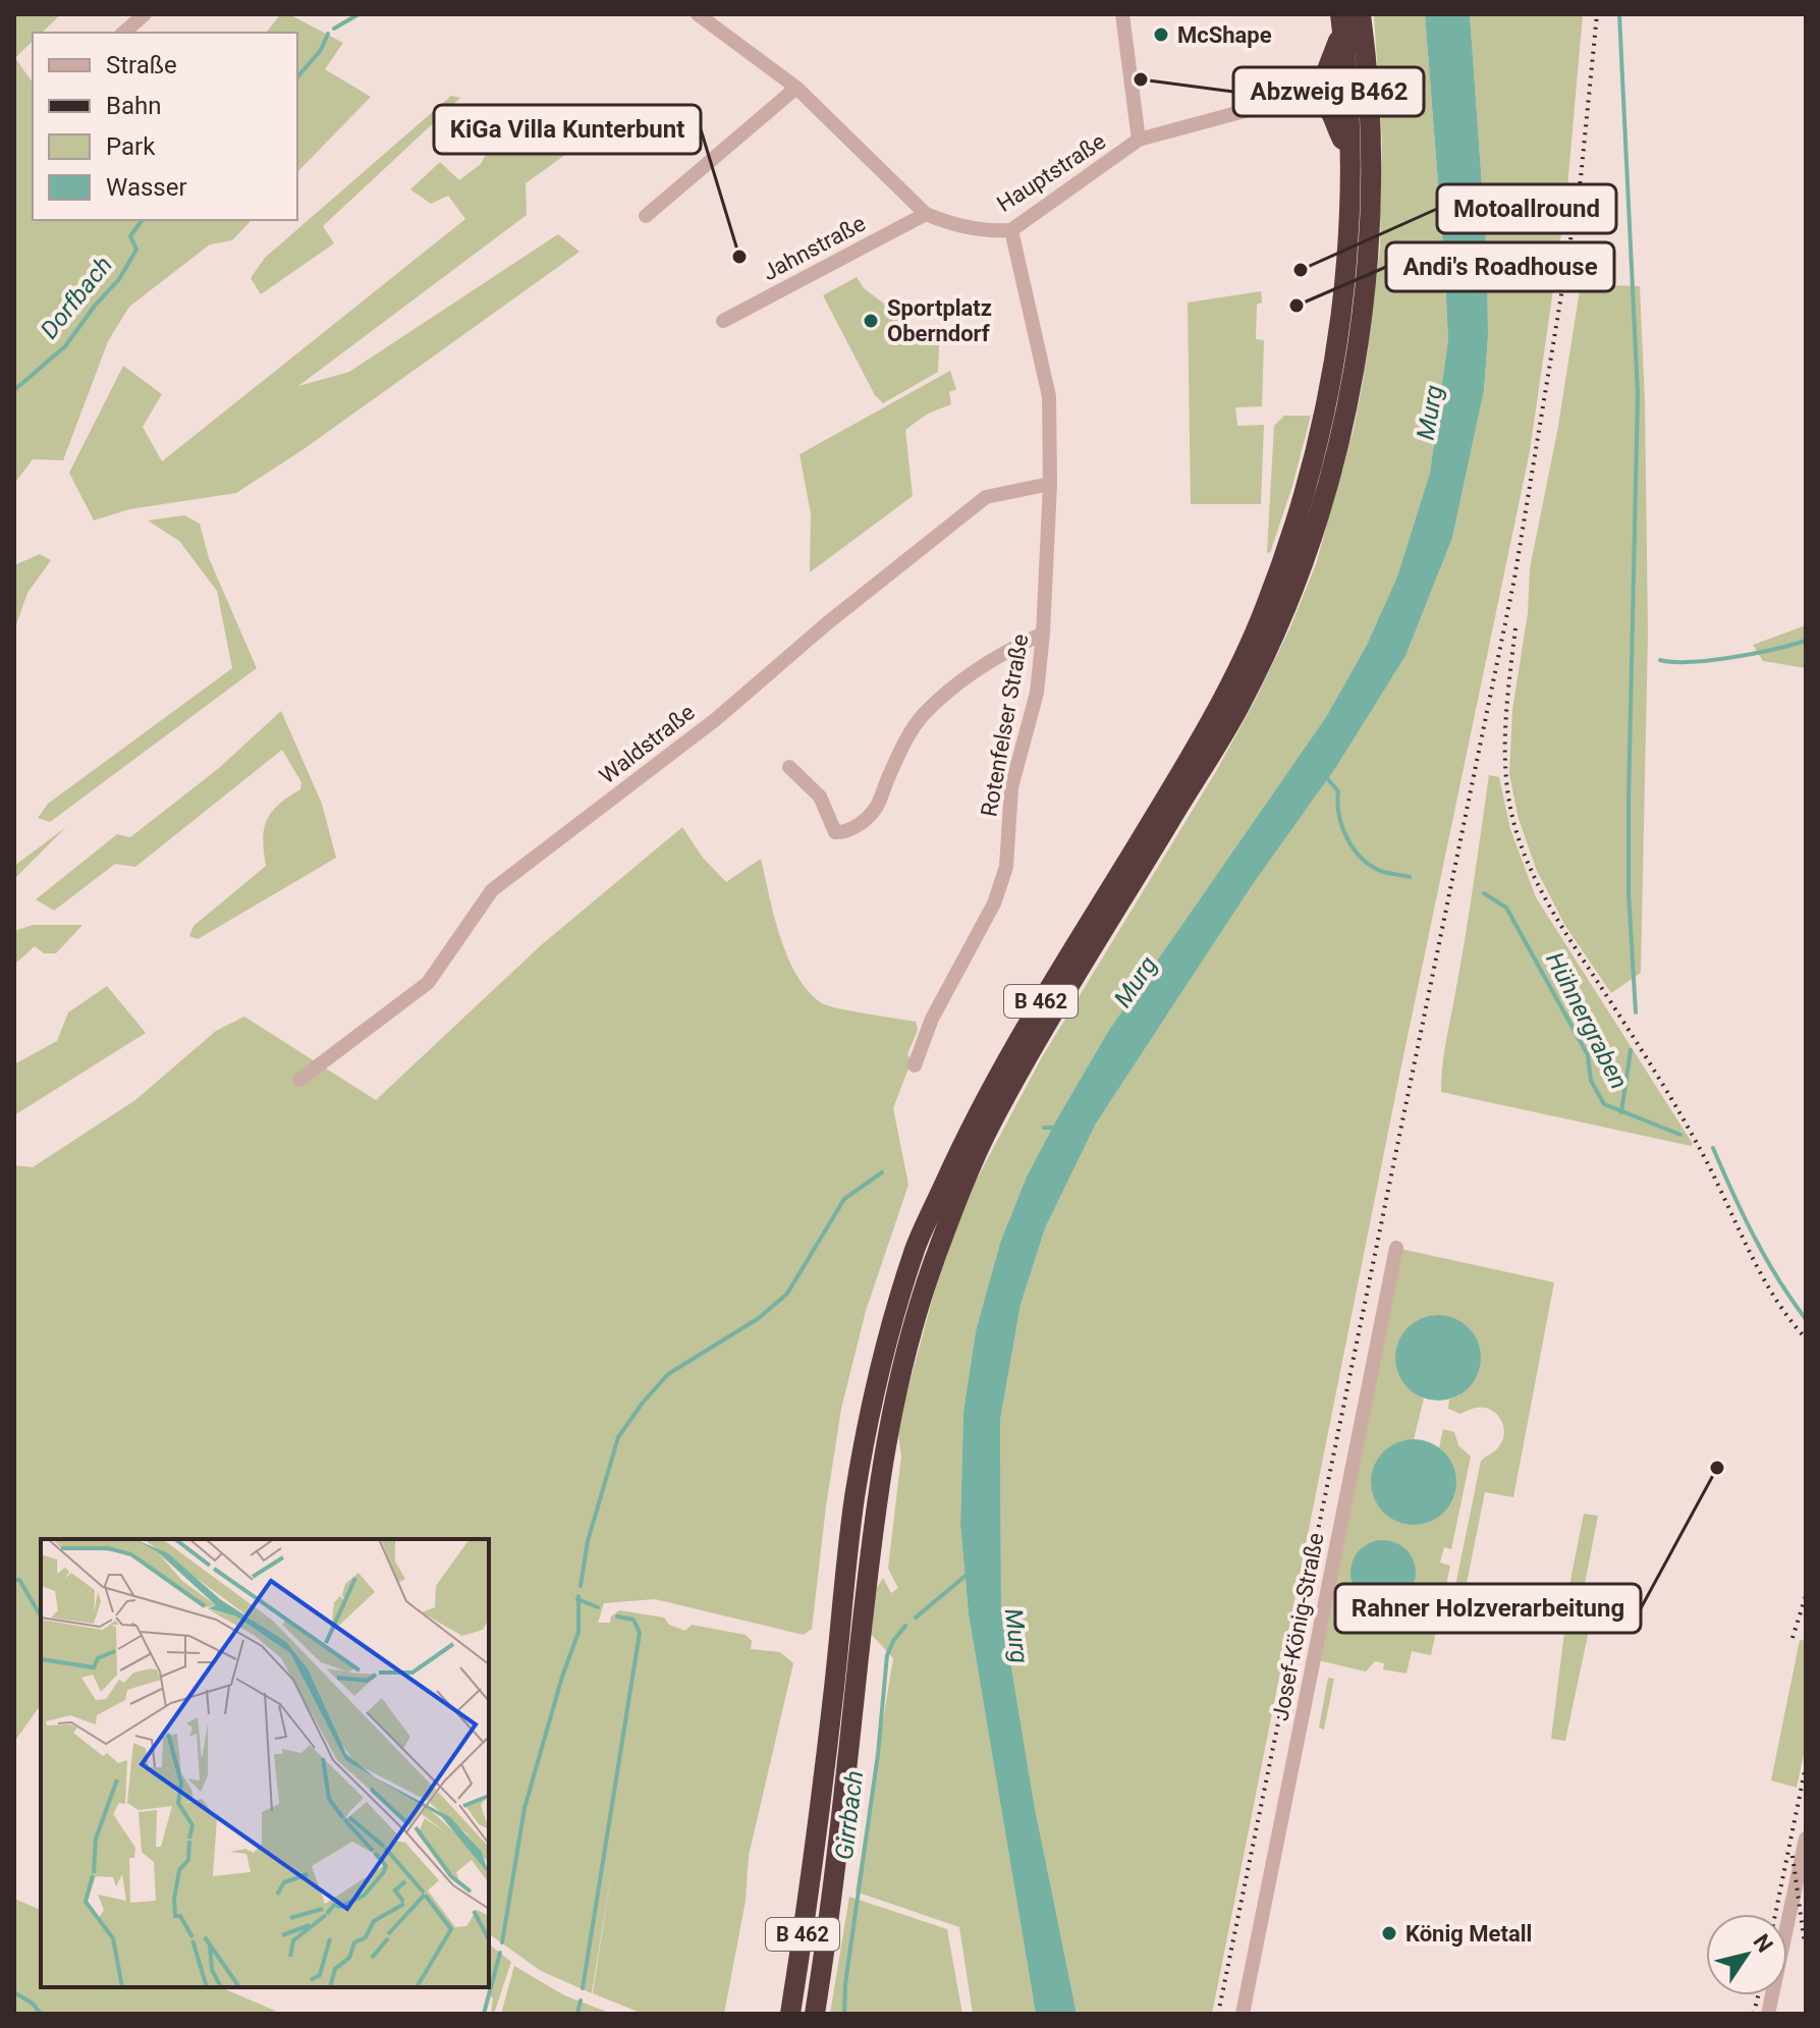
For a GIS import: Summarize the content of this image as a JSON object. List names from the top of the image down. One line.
{"streets":{"highway":["B 462"],"street":["Hauptstraße","Jahnstraße","Rotenfelser Straße","Waldstraße","Josef-König-Straße"]},"crossings":[["Hauptstraße","Jahnstraße"],["Hauptstraße","Rotenfelser Straße"],["Rotenfelser Straße","Waldstraße"]],"water":["Dorfbach","Murg","Hühnergraben","Girrbach"],"places":["McShape","Abzweig B462","KiGa Villa Kunterbunt","Motoallround","Andi's Roadhouse","Sportplatz Oberndorf","Rahner Holzverarbeitung","König Metall"],"legend":["Straße","Bahn","Park","Wasser"],"north":"top right"}
